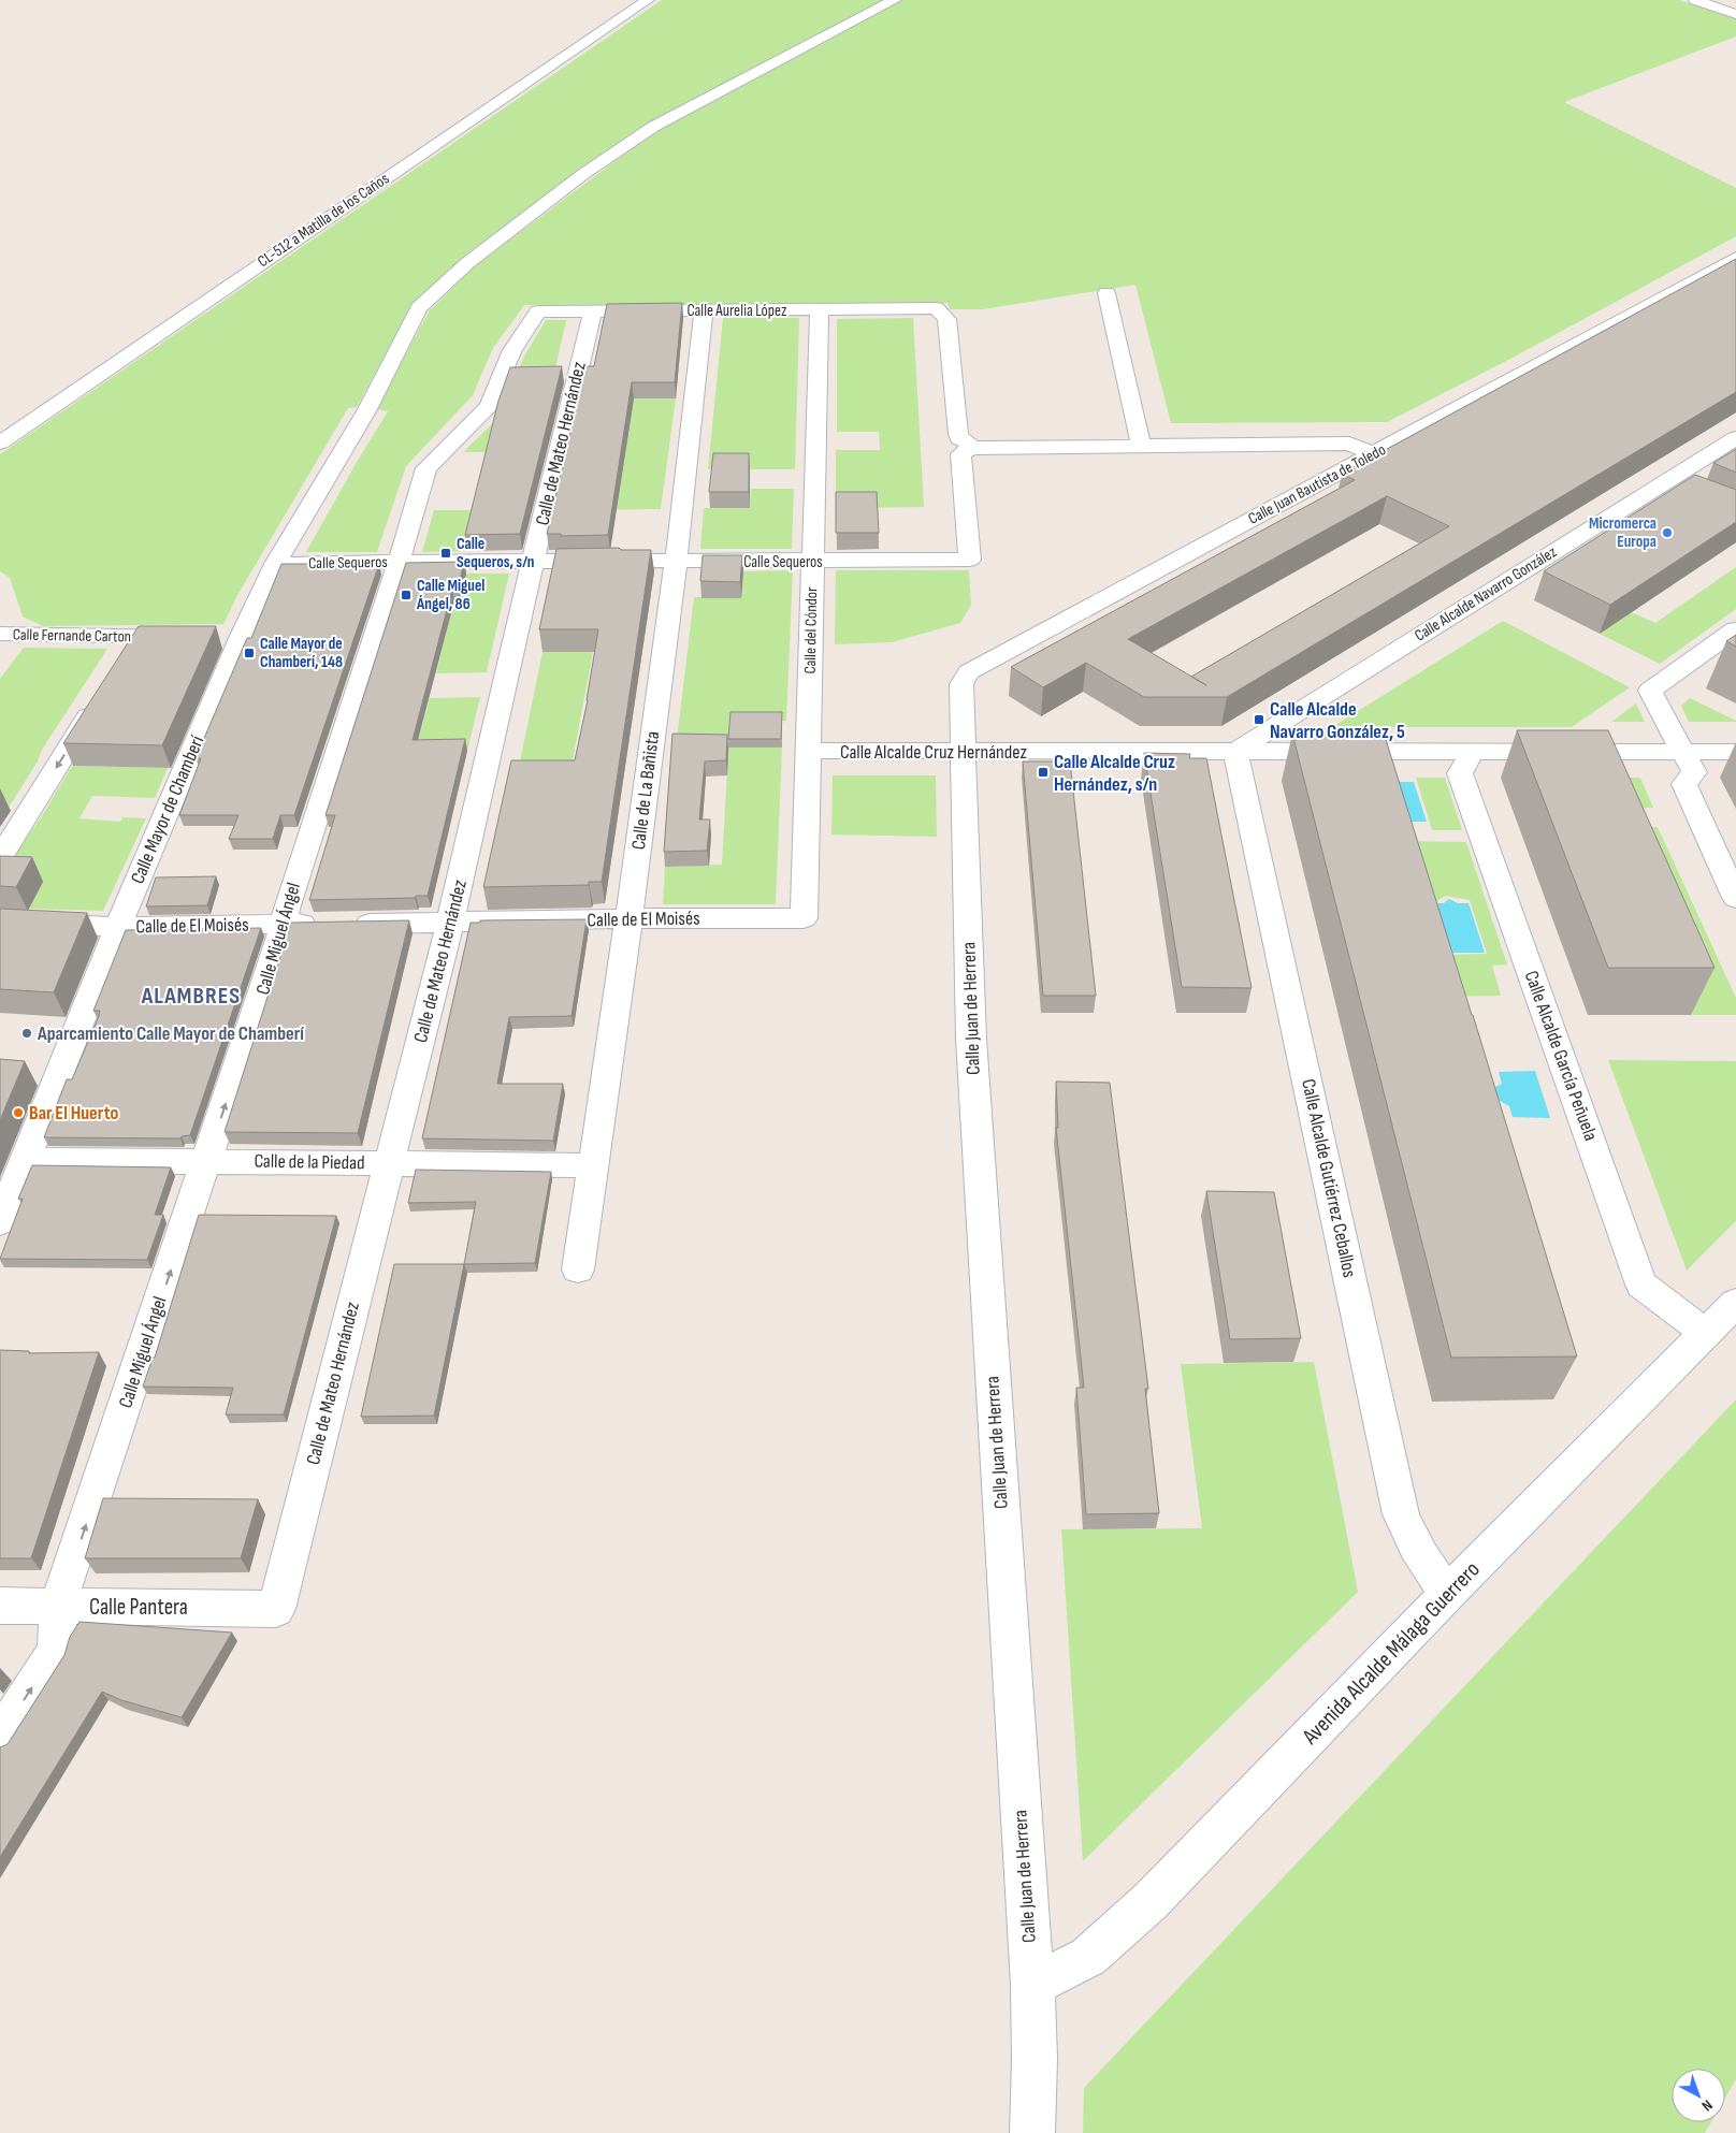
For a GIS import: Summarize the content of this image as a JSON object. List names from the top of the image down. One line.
{"streets":{"street":["CL-512 a Matilla de los Caños","Calle Aurelia López","Calle de Mateo Hernández","Calle Juan Bautista de Toledo","Calle Sequeros","Calle Alcalde Navarro González","Calle del Cóndor","Calle Fernande Carton","Calle Alcalde Cruz Hernández","Calle de La Bañista","Calle Mayor de Chamberí","Calle de El Moisés","Calle Miguel Ángel","Calle Juan de Herrera","Calle Alcalde García Peñuela","Calle de la Piedad","Calle Alcalde Gutiérrez Ceballos","Calle Pantera","Avenida Alcalde Málaga Guerrero"]},"crossings":[["Calle Aurelia López","Calle de Mateo Hernández"],["Calle Aurelia López","Calle Sequeros"],["Calle Aurelia López","Calle del Cóndor"],["Calle Aurelia López","Calle de La Bañista"],["Calle Aurelia López","Calle Miguel Ángel"],["Calle de Mateo Hernández","Calle Sequeros"],["Calle de Mateo Hernández","Calle de El Moisés"],["Calle de Mateo Hernández","Calle de la Piedad"],["Calle de Mateo Hernández","Calle Pantera"],["Calle Juan Bautista de Toledo","Calle Alcalde Cruz Hernández"],["Calle Juan Bautista de Toledo","Calle Juan de Herrera"],["Calle Sequeros","Calle del Cóndor"],["Calle Sequeros","Calle de La Bañista"],["Calle Sequeros","Calle Mayor de Chamberí"],["Calle Sequeros","Calle Miguel Ángel"],["Calle Alcalde Navarro González","Calle Alcalde Cruz Hernández"],["Calle Alcalde Navarro González","Calle Alcalde Gutiérrez Ceballos"],["Calle del Cóndor","Calle Alcalde Cruz Hernández"],["Calle del Cóndor","Calle de El Moisés"],["Calle Fernande Carton","Calle Mayor de Chamberí"],["Calle Alcalde Cruz Hernández","Calle Juan de Herrera"],["Calle Alcalde Cruz Hernández","Calle Alcalde García Peñuela"],["Calle Alcalde Cruz Hernández","Calle Alcalde Gutiérrez Ceballos"],["Calle de La Bañista","Calle de El Moisés"],["Calle de La Bañista","Calle de la Piedad"],["Calle Mayor de Chamberí","Calle de El Moisés"],["Calle Mayor de Chamberí","Calle de la Piedad"],["Calle de El Moisés","Calle Miguel Ángel"],["Calle Miguel Ángel","Calle de la Piedad"],["Calle Miguel Ángel","Calle Pantera"],["Calle Juan de Herrera","Avenida Alcalde Málaga Guerrero"],["Calle Alcalde García Peñuela","Avenida Alcalde Málaga Guerrero"],["Calle Alcalde Gutiérrez Ceballos","Avenida Alcalde Málaga Guerrero"]],"one_way":["Calle Miguel Ángel"],"districts":["ALAMBRES"],"places":{"other":["Micromerca Europa","Aparcamiento Calle Mayor de Chamberí","Bar El Huerto"],"transit":["Calle Sequeros, s/n","Calle Miguel Ángel, 86","Calle Mayor de Chamberí, 148","Calle Alcalde Navarro González, 5","Calle Alcalde Cruz Hernández, s/n"]},"north":"bottom right"}
